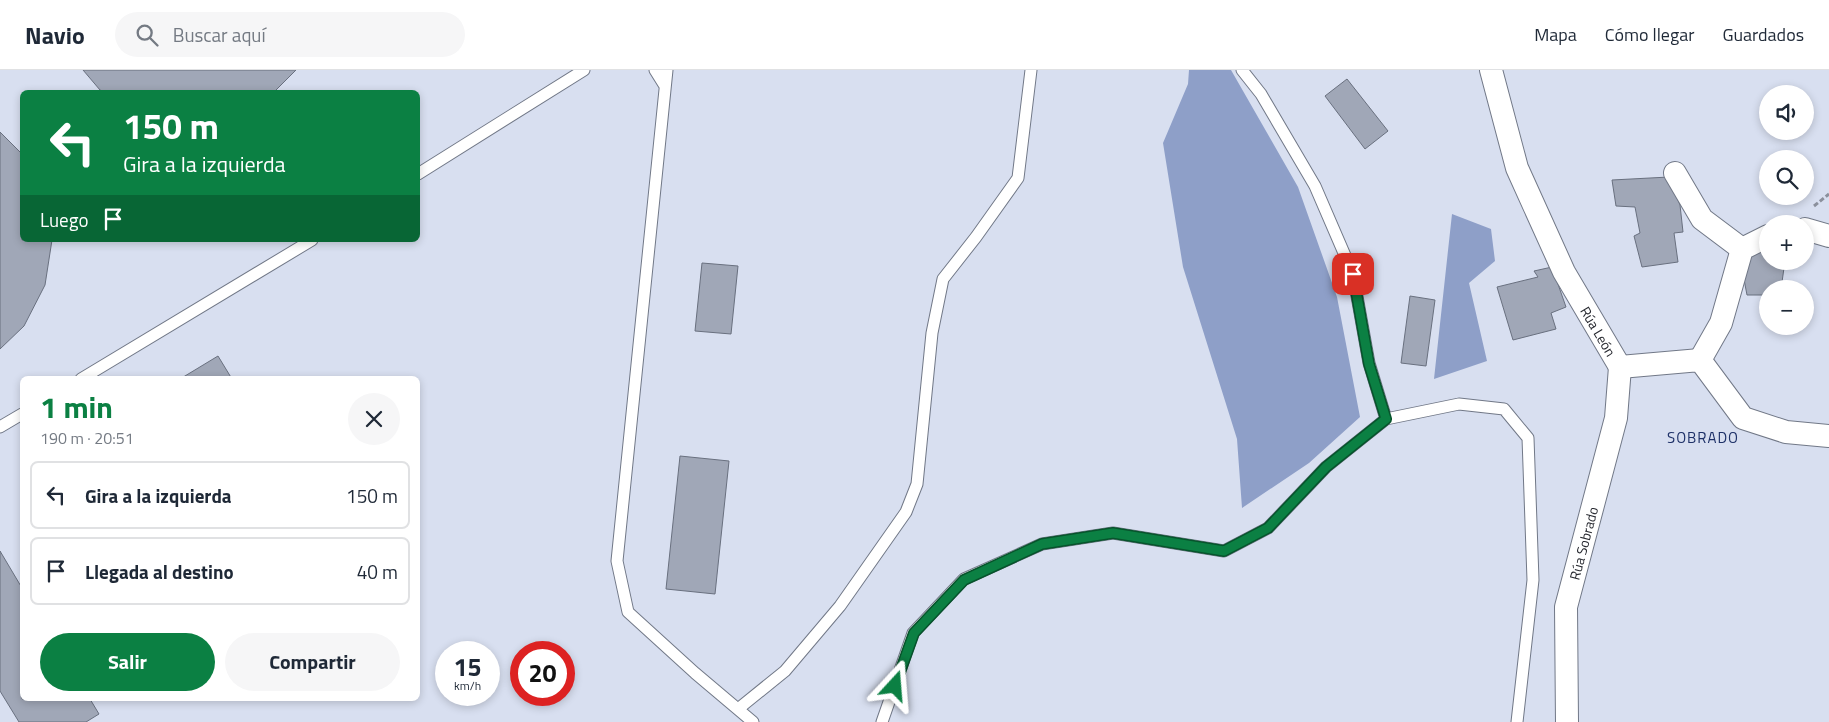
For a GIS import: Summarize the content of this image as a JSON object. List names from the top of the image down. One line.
{"streets":{"street":["Rúa León","Rúa Sobrado"]},"crossings":[["Rúa León","Rúa Sobrado"]],"districts":["SOBRADO"],"page":{"header":"Navio","search":"Buscar aquí","nav":["Mapa","Cómo llegar","Guardados"],"map_buttons":["+","−"],"turn":["150 m","Gira a la izquierda"],"then":"Luego","heading":["1 min","190 m · 20:51"],"list":[{"name":"Gira a la izquierda","value":"150 m"},{"name":"Llegada al destino","value":"40 m"}],"buttons":["Salir","Compartir"],"speed":"15 km/h","limit":"20"}}
